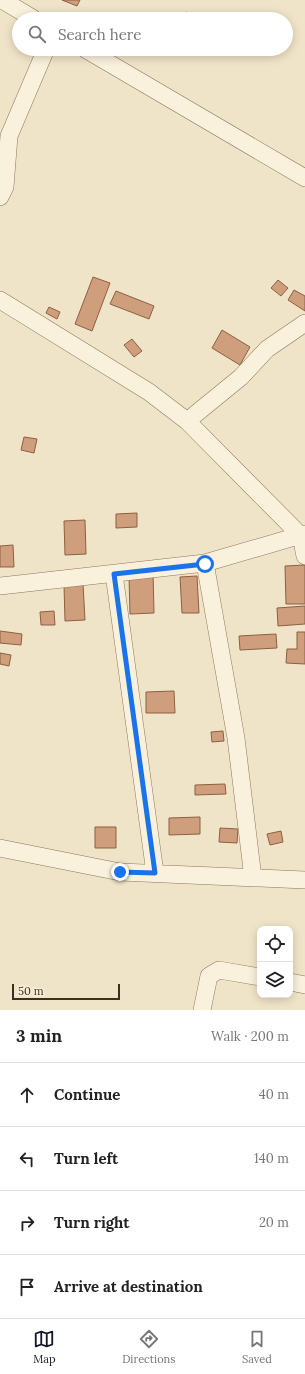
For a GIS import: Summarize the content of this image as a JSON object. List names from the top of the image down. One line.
{"scale_bar":"50 m","page":{"search":"Search here","scale":"50 m","heading":["3 min","Walk · 200 m"],"list":[["Continue","40 m"],["Turn left","140 m"],["Turn right","20 m"],"Arrive at destination"],"nav":["Map","Directions","Saved"]}}
